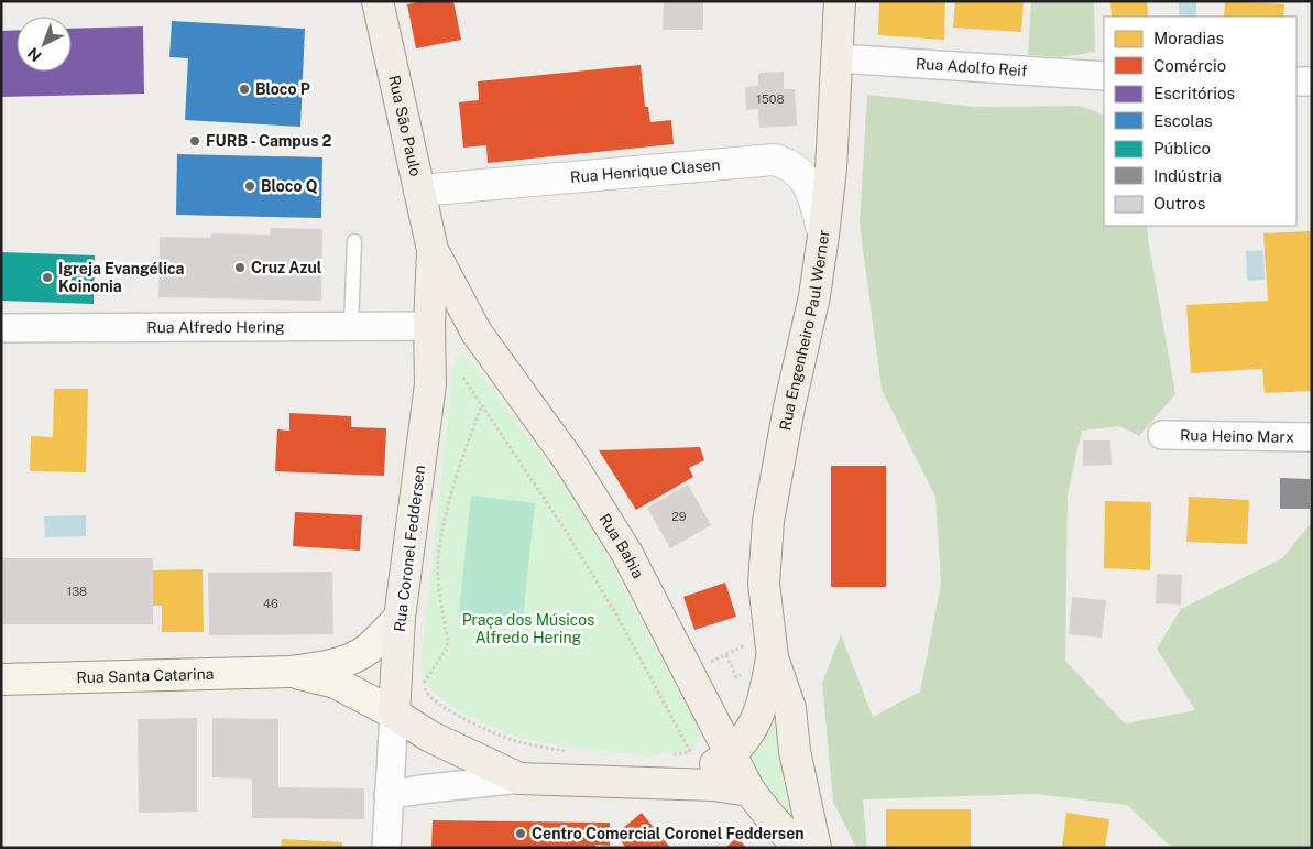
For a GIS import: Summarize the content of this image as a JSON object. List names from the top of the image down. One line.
{"streets":{"main road":["Rua São Paulo","Rua Engenheiro Paul Werner","Rua Bahia","Rua Coronel Feddersen","Rua Santa Catarina"],"street":["Rua Adolfo Reif","Rua Henrique Clasen","Rua Alfredo Hering","Rua Heino Marx"]},"crossings":[["Rua Adolfo Reif","Rua Engenheiro Paul Werner"],["Rua São Paulo","Rua Henrique Clasen"],["Rua São Paulo","Rua Bahia"],["Rua São Paulo","Rua Coronel Feddersen"],["Rua Henrique Clasen","Rua Engenheiro Paul Werner"],["Rua Alfredo Hering","Rua Coronel Feddersen"],["Rua Engenheiro Paul Werner","Rua Bahia"],["Rua Bahia","Rua Coronel Feddersen"],["Rua Coronel Feddersen","Rua Santa Catarina"]],"parks":["Praça dos Músicos Alfredo Hering"],"places":["Bloco P","FURB - Campus 2","Bloco Q","Cruz Azul","Igreja Evangélica Koinonia","Centro Comercial Coronel Feddersen"],"house_numbers":["1508","29","138","46"],"legend":["Moradias","Comércio","Escritórios","Escolas","Público","Indústria","Outros"],"north":"bottom left"}
